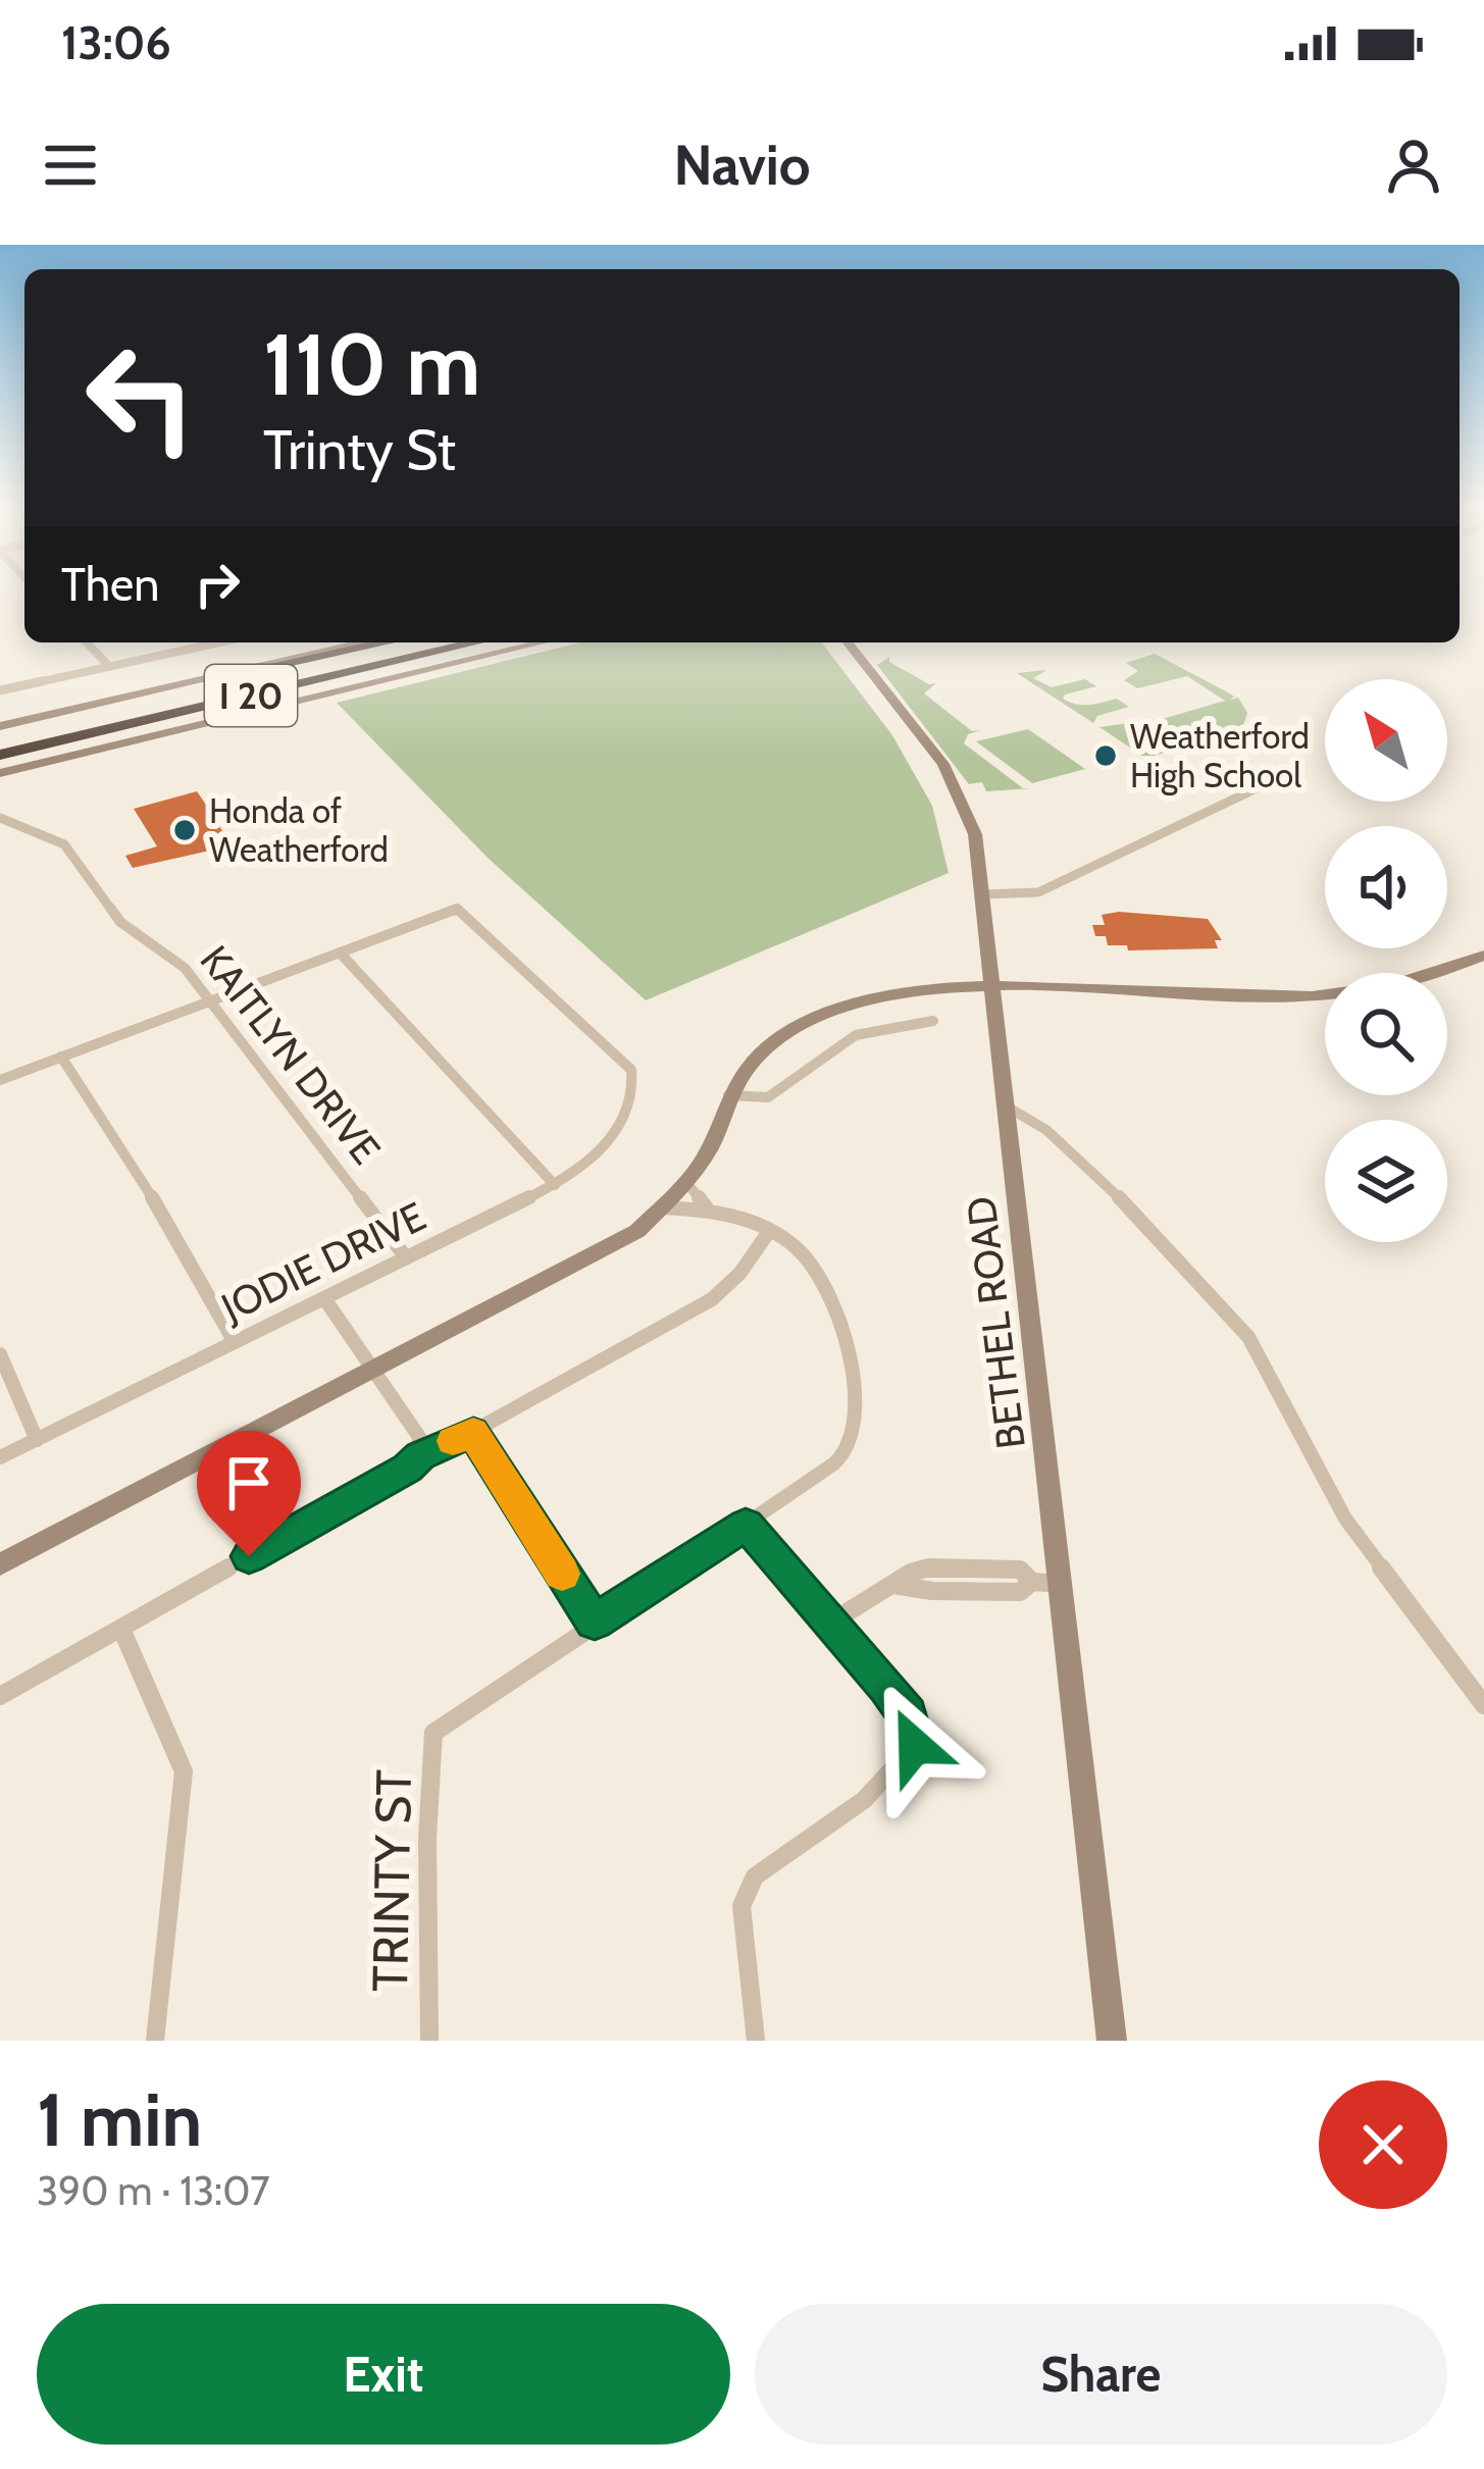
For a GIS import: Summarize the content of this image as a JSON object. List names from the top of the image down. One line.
{"streets":{"highway":["I 20"],"main road":["BETHEL ROAD"],"street":["KAITLYN DRIVE","JODIE DRIVE","TRINTY ST"]},"crossings":[["KAITLYN DRIVE","JODIE DRIVE"]],"places":["Weatherford High School","Honda of Weatherford"],"north":"top left","page":{"status":"13:06","header":"Navio","turn":["110 m","Trinty St"],"then":"Then","heading":["1 min","390 m · 13:07"],"buttons":["Exit","Share"]}}
